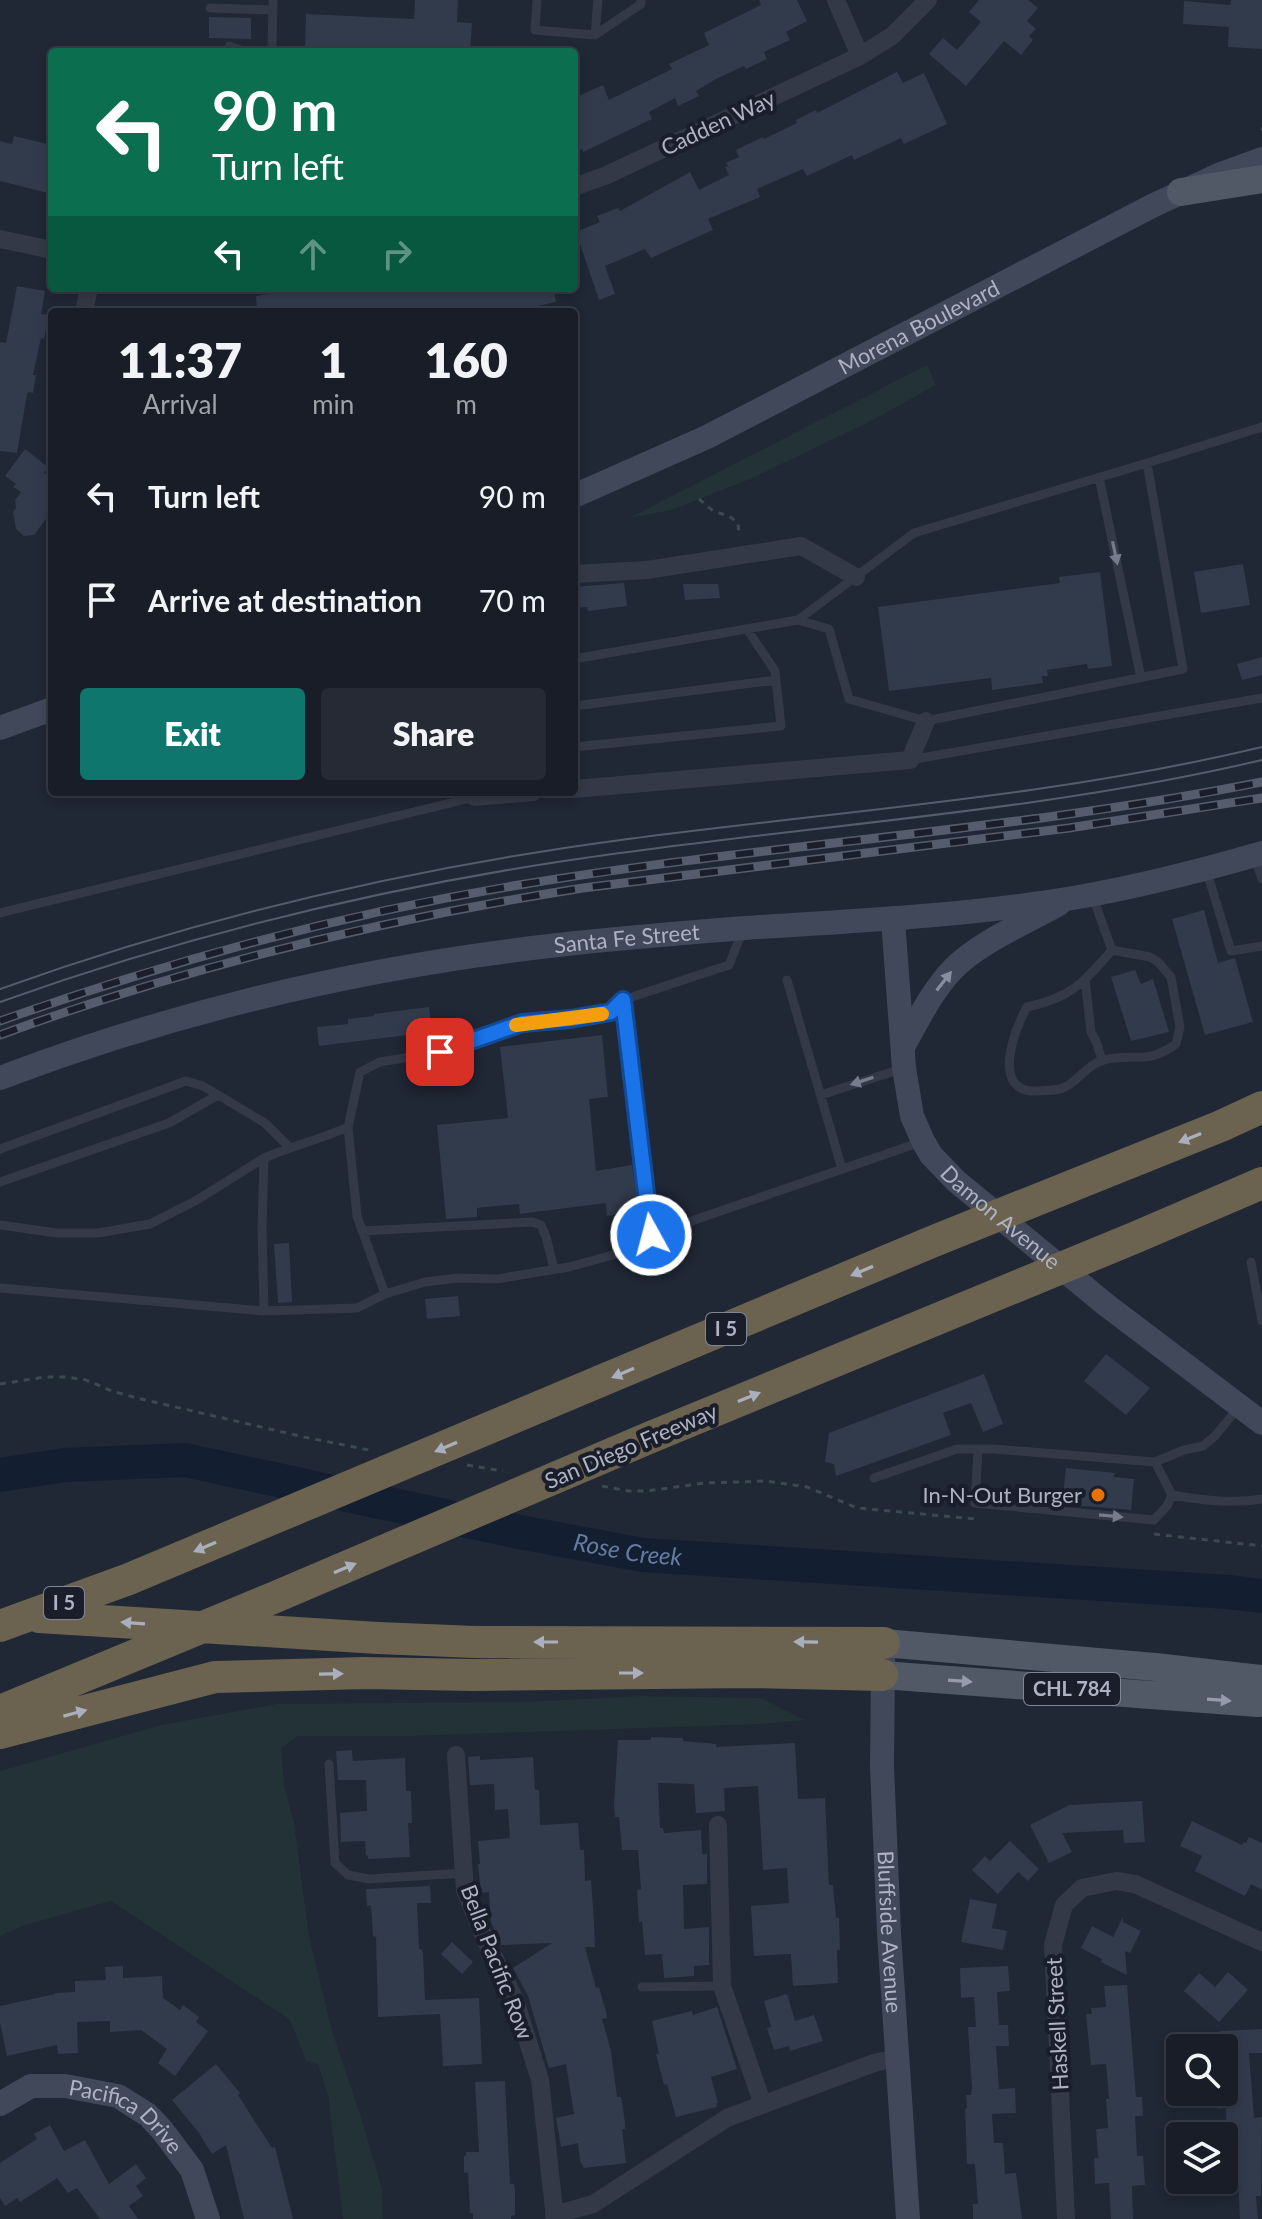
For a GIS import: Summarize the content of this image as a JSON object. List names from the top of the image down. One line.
{"streets":{"highway":["I 5","San Diego Freeway"],"main road":["CHL 784"],"street":["Cadden Way","Morena Boulevard","Santa Fe Street","Damon Avenue","Bluffside Avenue","Bella Pacific Row","Haskell Street","Pacifica Drive"]},"crossings":[["Santa Fe Street","Damon Avenue"],["CHL 784","Bluffside Avenue"],["Bluffside Avenue","Bella Pacific Row"]],"water":["Rose Creek"],"places":["In-N-Out Burger"],"page":{"turn":["90 m","Turn left"],"eta":["11:37","Arrival","1","min","160","m"],"list":[{"name":"Turn left","value":"90 m"},{"name":"Arrive at destination","value":"70 m"}],"buttons":["Exit","Share"]}}
